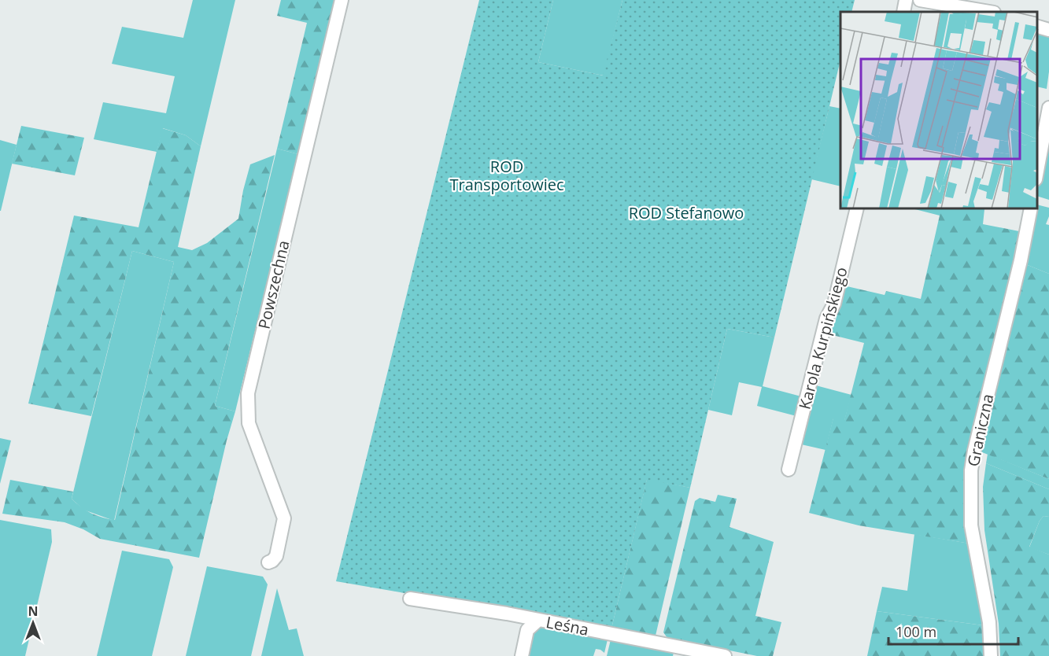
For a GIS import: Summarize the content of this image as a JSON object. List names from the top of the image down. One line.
{"streets":{"street":["Powszechna","Karola Kurpińskiego","Graniczna","Leśna"]},"parks":["ROD Transportowiec","ROD Stefanowo"],"scale_bar":"100 m","north":"top"}
